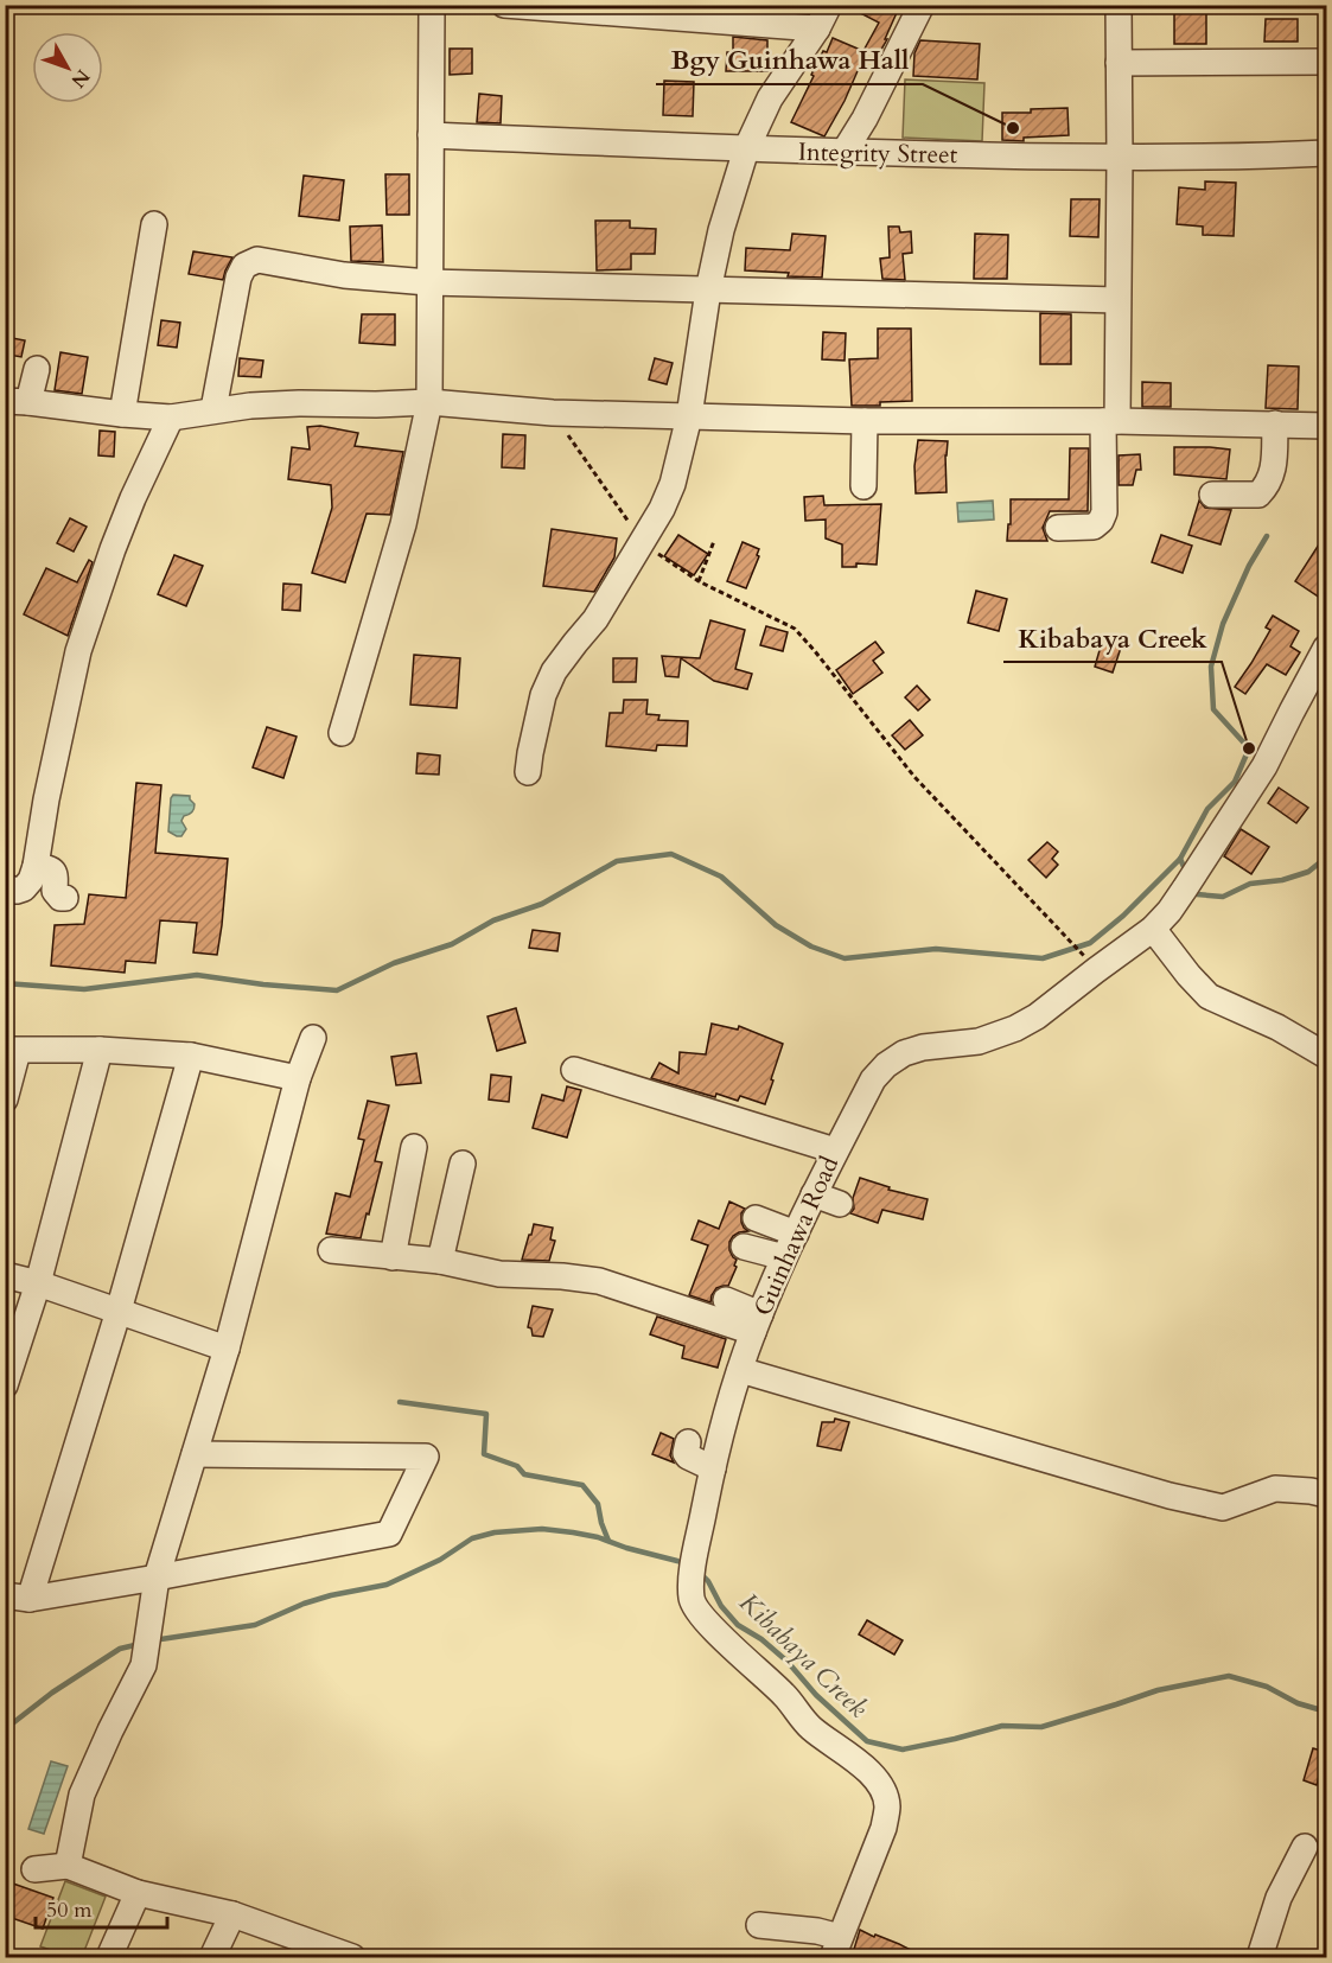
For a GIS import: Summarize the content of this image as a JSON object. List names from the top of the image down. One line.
{"streets":{"street":["Integrity Street","Guinhawa Road"]},"water":["Kibabaya Creek"],"places":["Bgy Guinhawa Hall","Kibabaya Creek"],"scale_bar":"50 m","north":"bottom right"}
